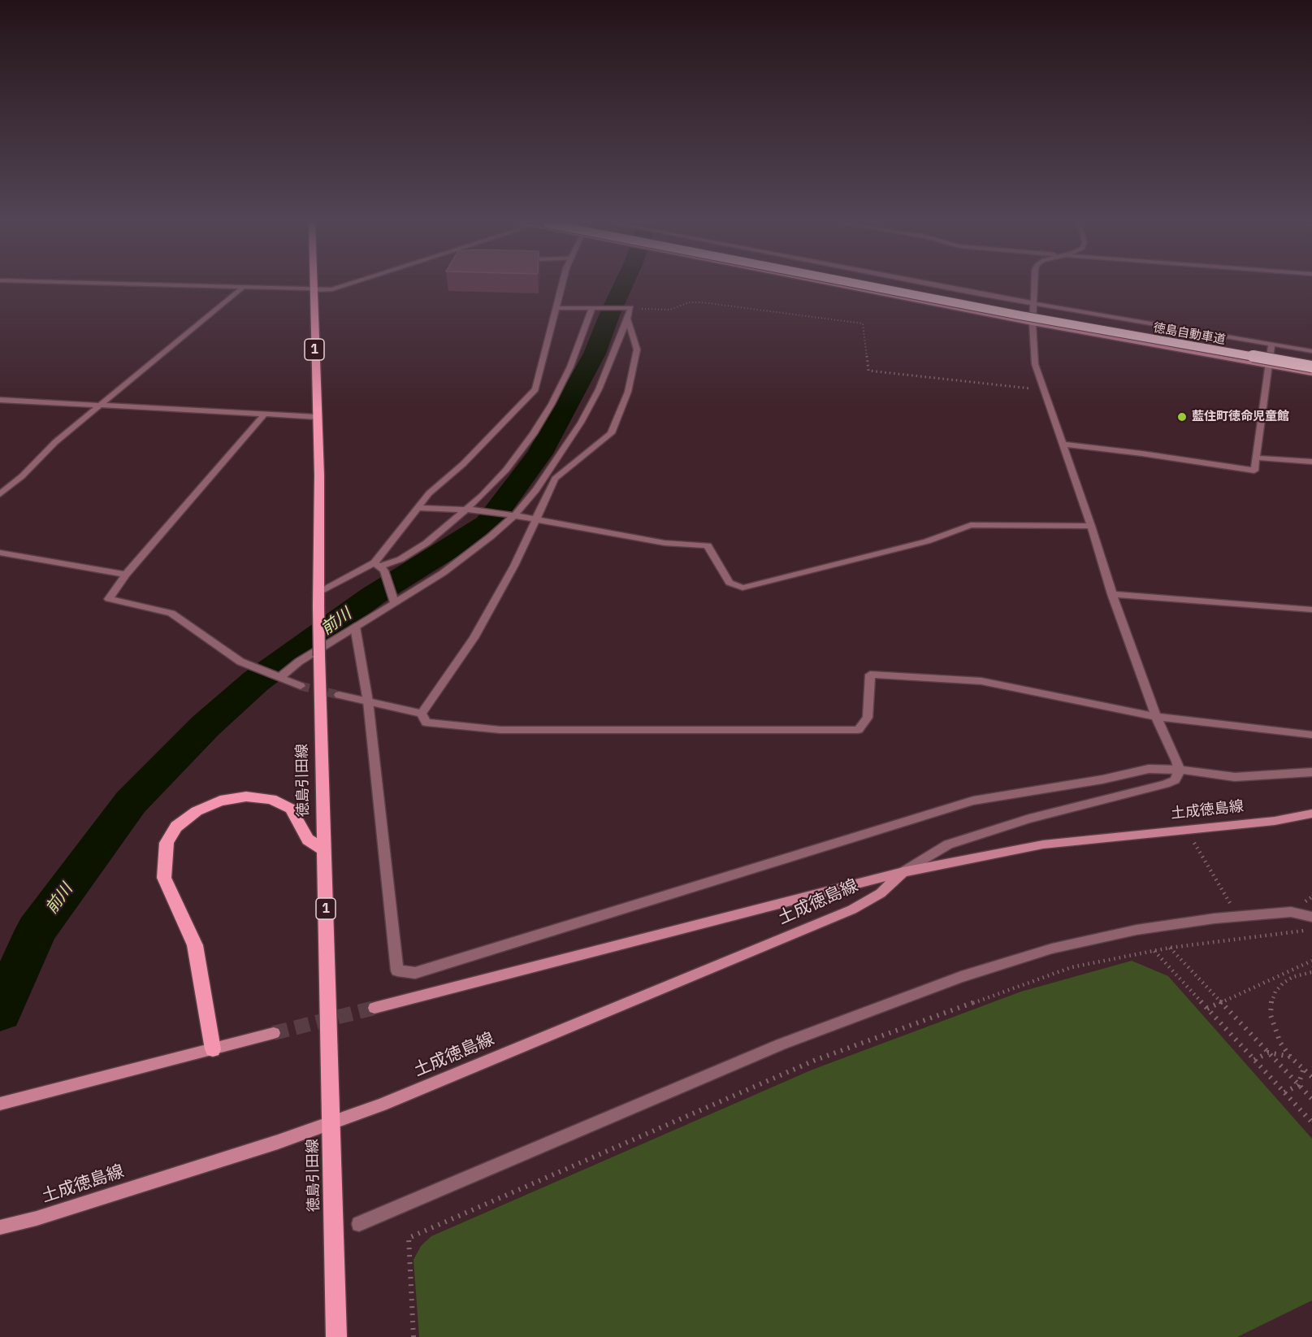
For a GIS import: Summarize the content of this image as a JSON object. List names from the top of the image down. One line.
{"streets":{"highway":["徳島自動車道"],"main road":["1","徳島引田線","土成徳島線"]},"crossings":[["徳島引田線","土成徳島線"]],"water":["前川"],"places":["藍住町徳命児童館"]}
